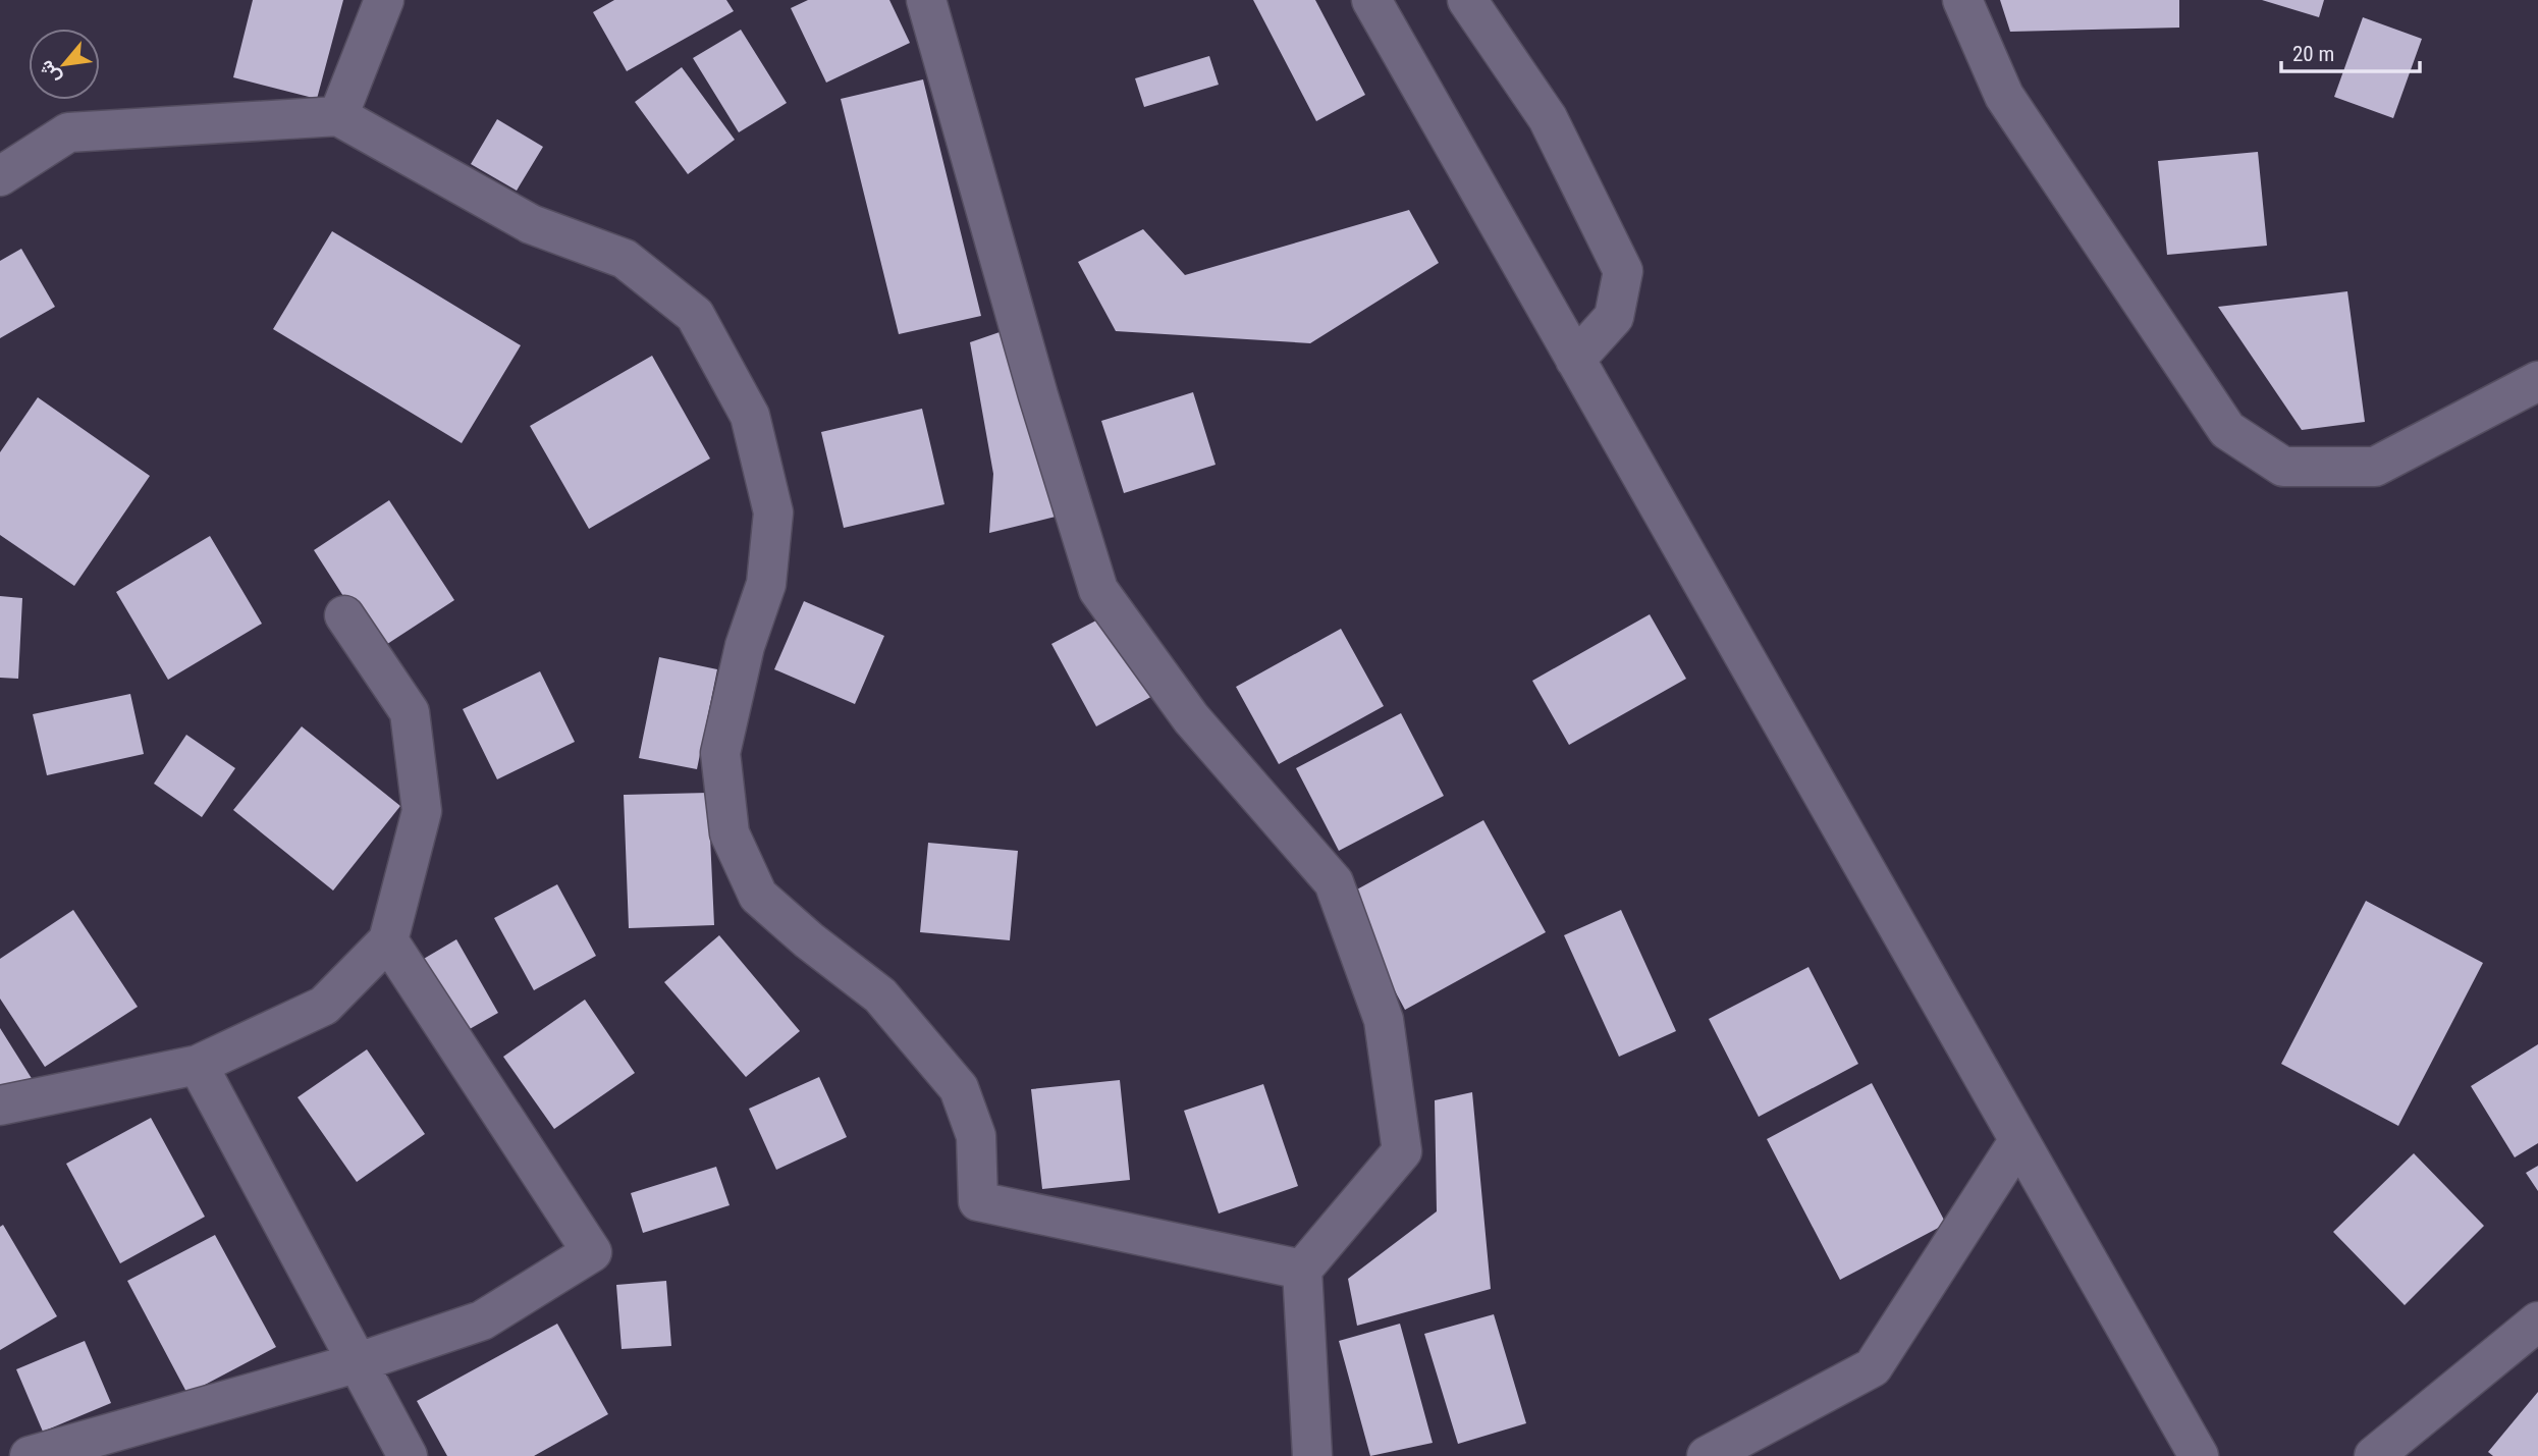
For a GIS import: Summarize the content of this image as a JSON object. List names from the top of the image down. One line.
{"scale_bar":"20 m","north":"bottom left"}
